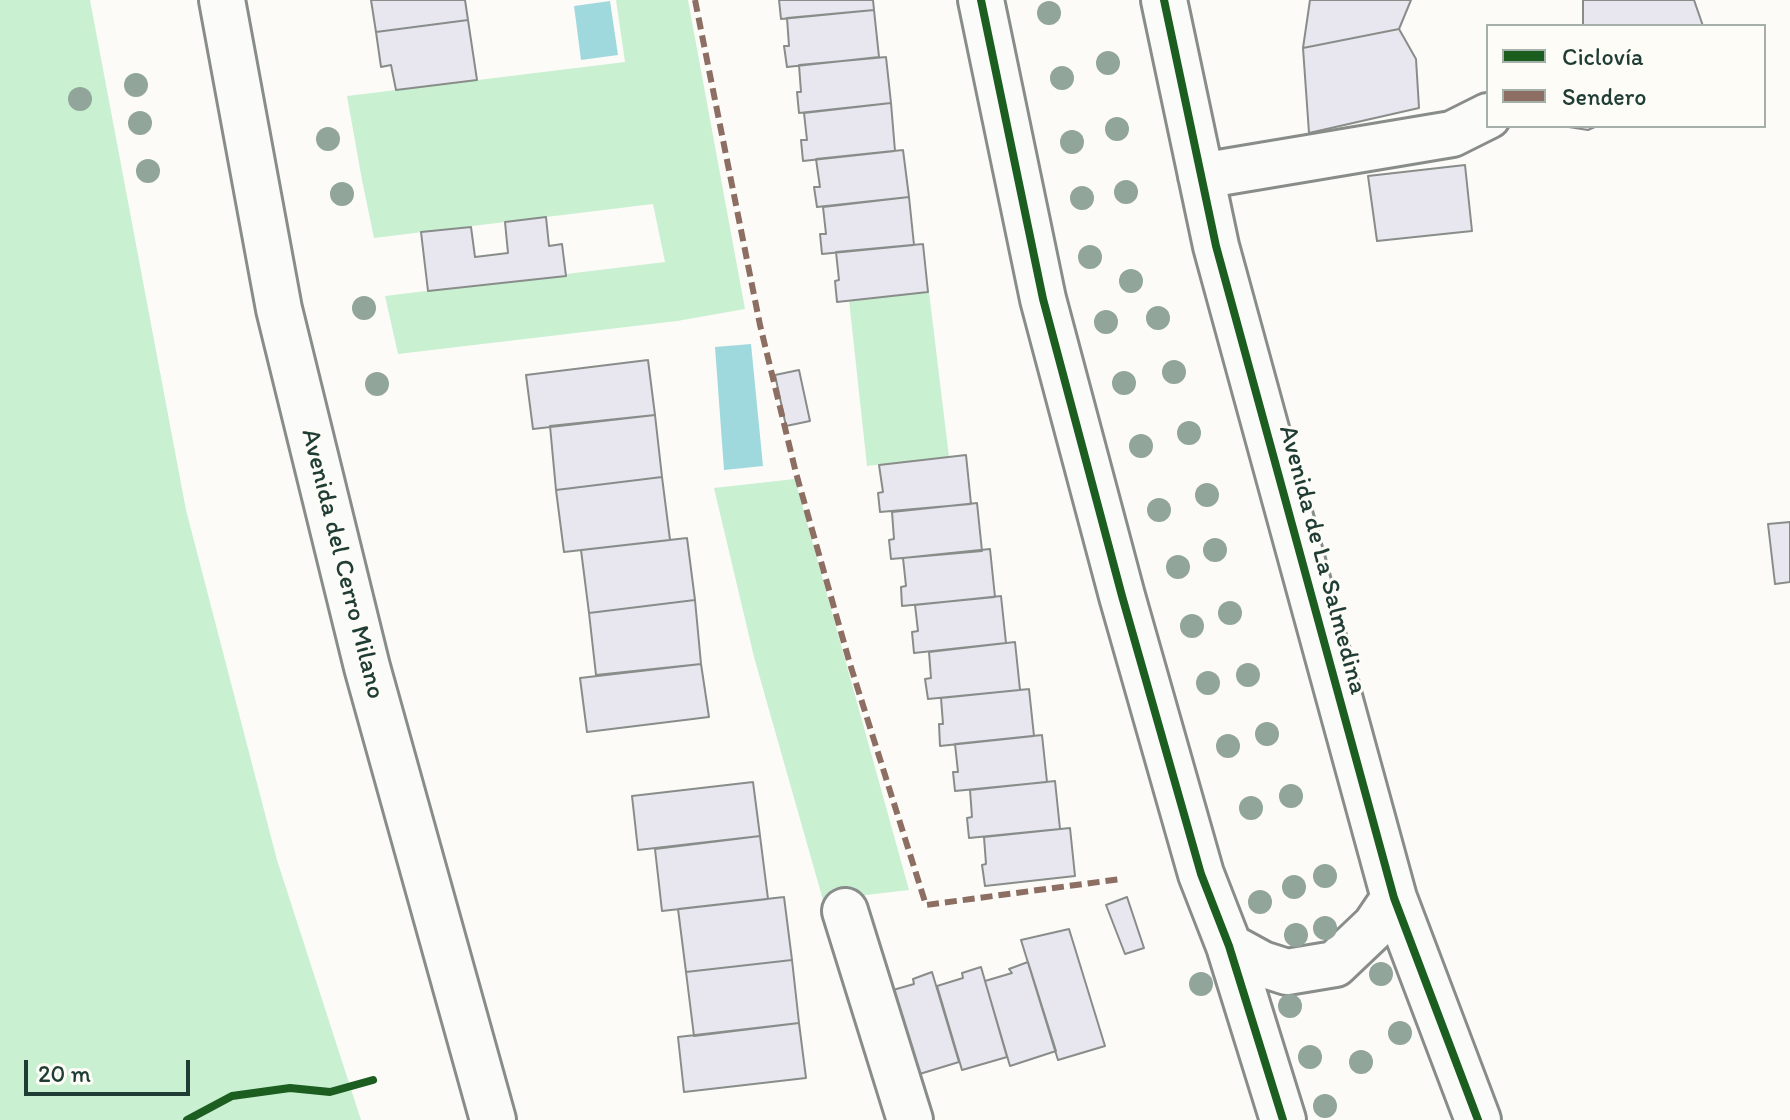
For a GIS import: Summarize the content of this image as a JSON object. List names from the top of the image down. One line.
{"streets":{"street":["Avenida de La Salmedina","Avenida del Cerro Milano"]},"legend":["Ciclovía","Sendero"],"scale_bar":"20 m"}
